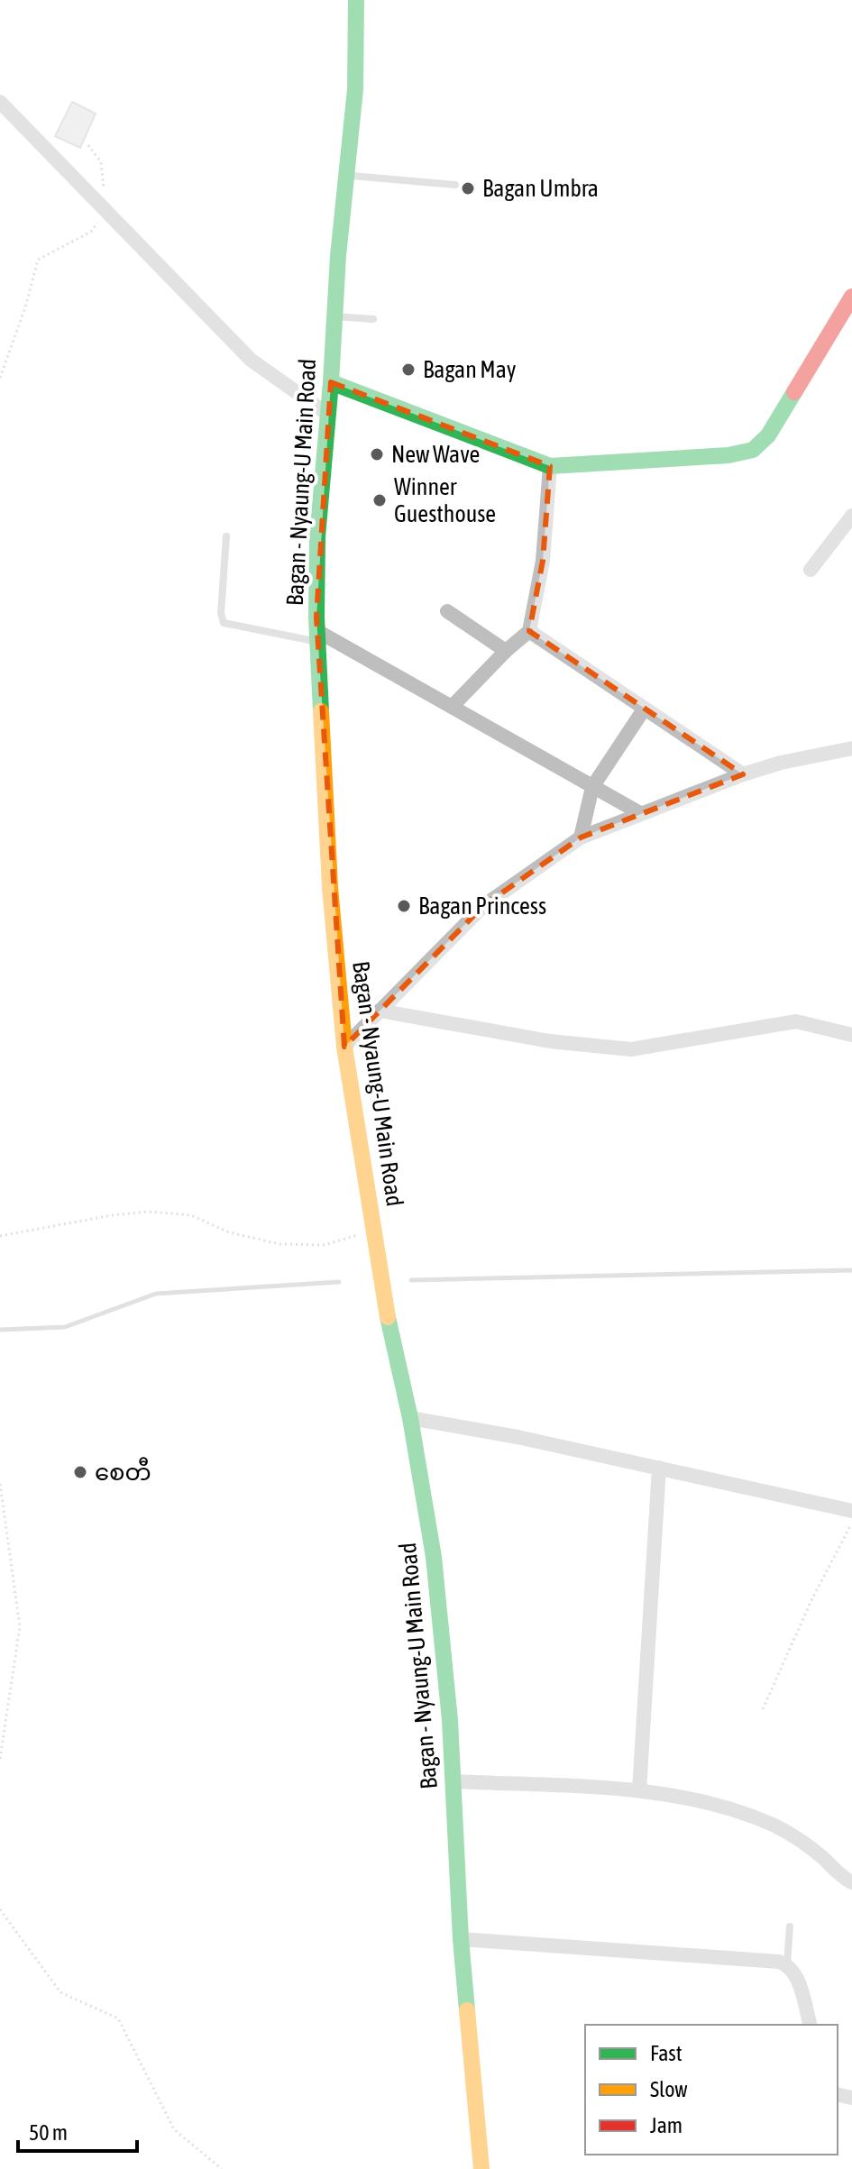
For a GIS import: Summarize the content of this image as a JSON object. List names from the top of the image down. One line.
{"streets":{"main road":["Bagan - Nyaung-U Main Road"]},"places":["Bagan Umbra","Bagan May","New Wave","Winner Guesthouse","Bagan Princess","စေတီ"],"legend":["Fast","Slow","Jam"],"scale_bar":"50 m"}
